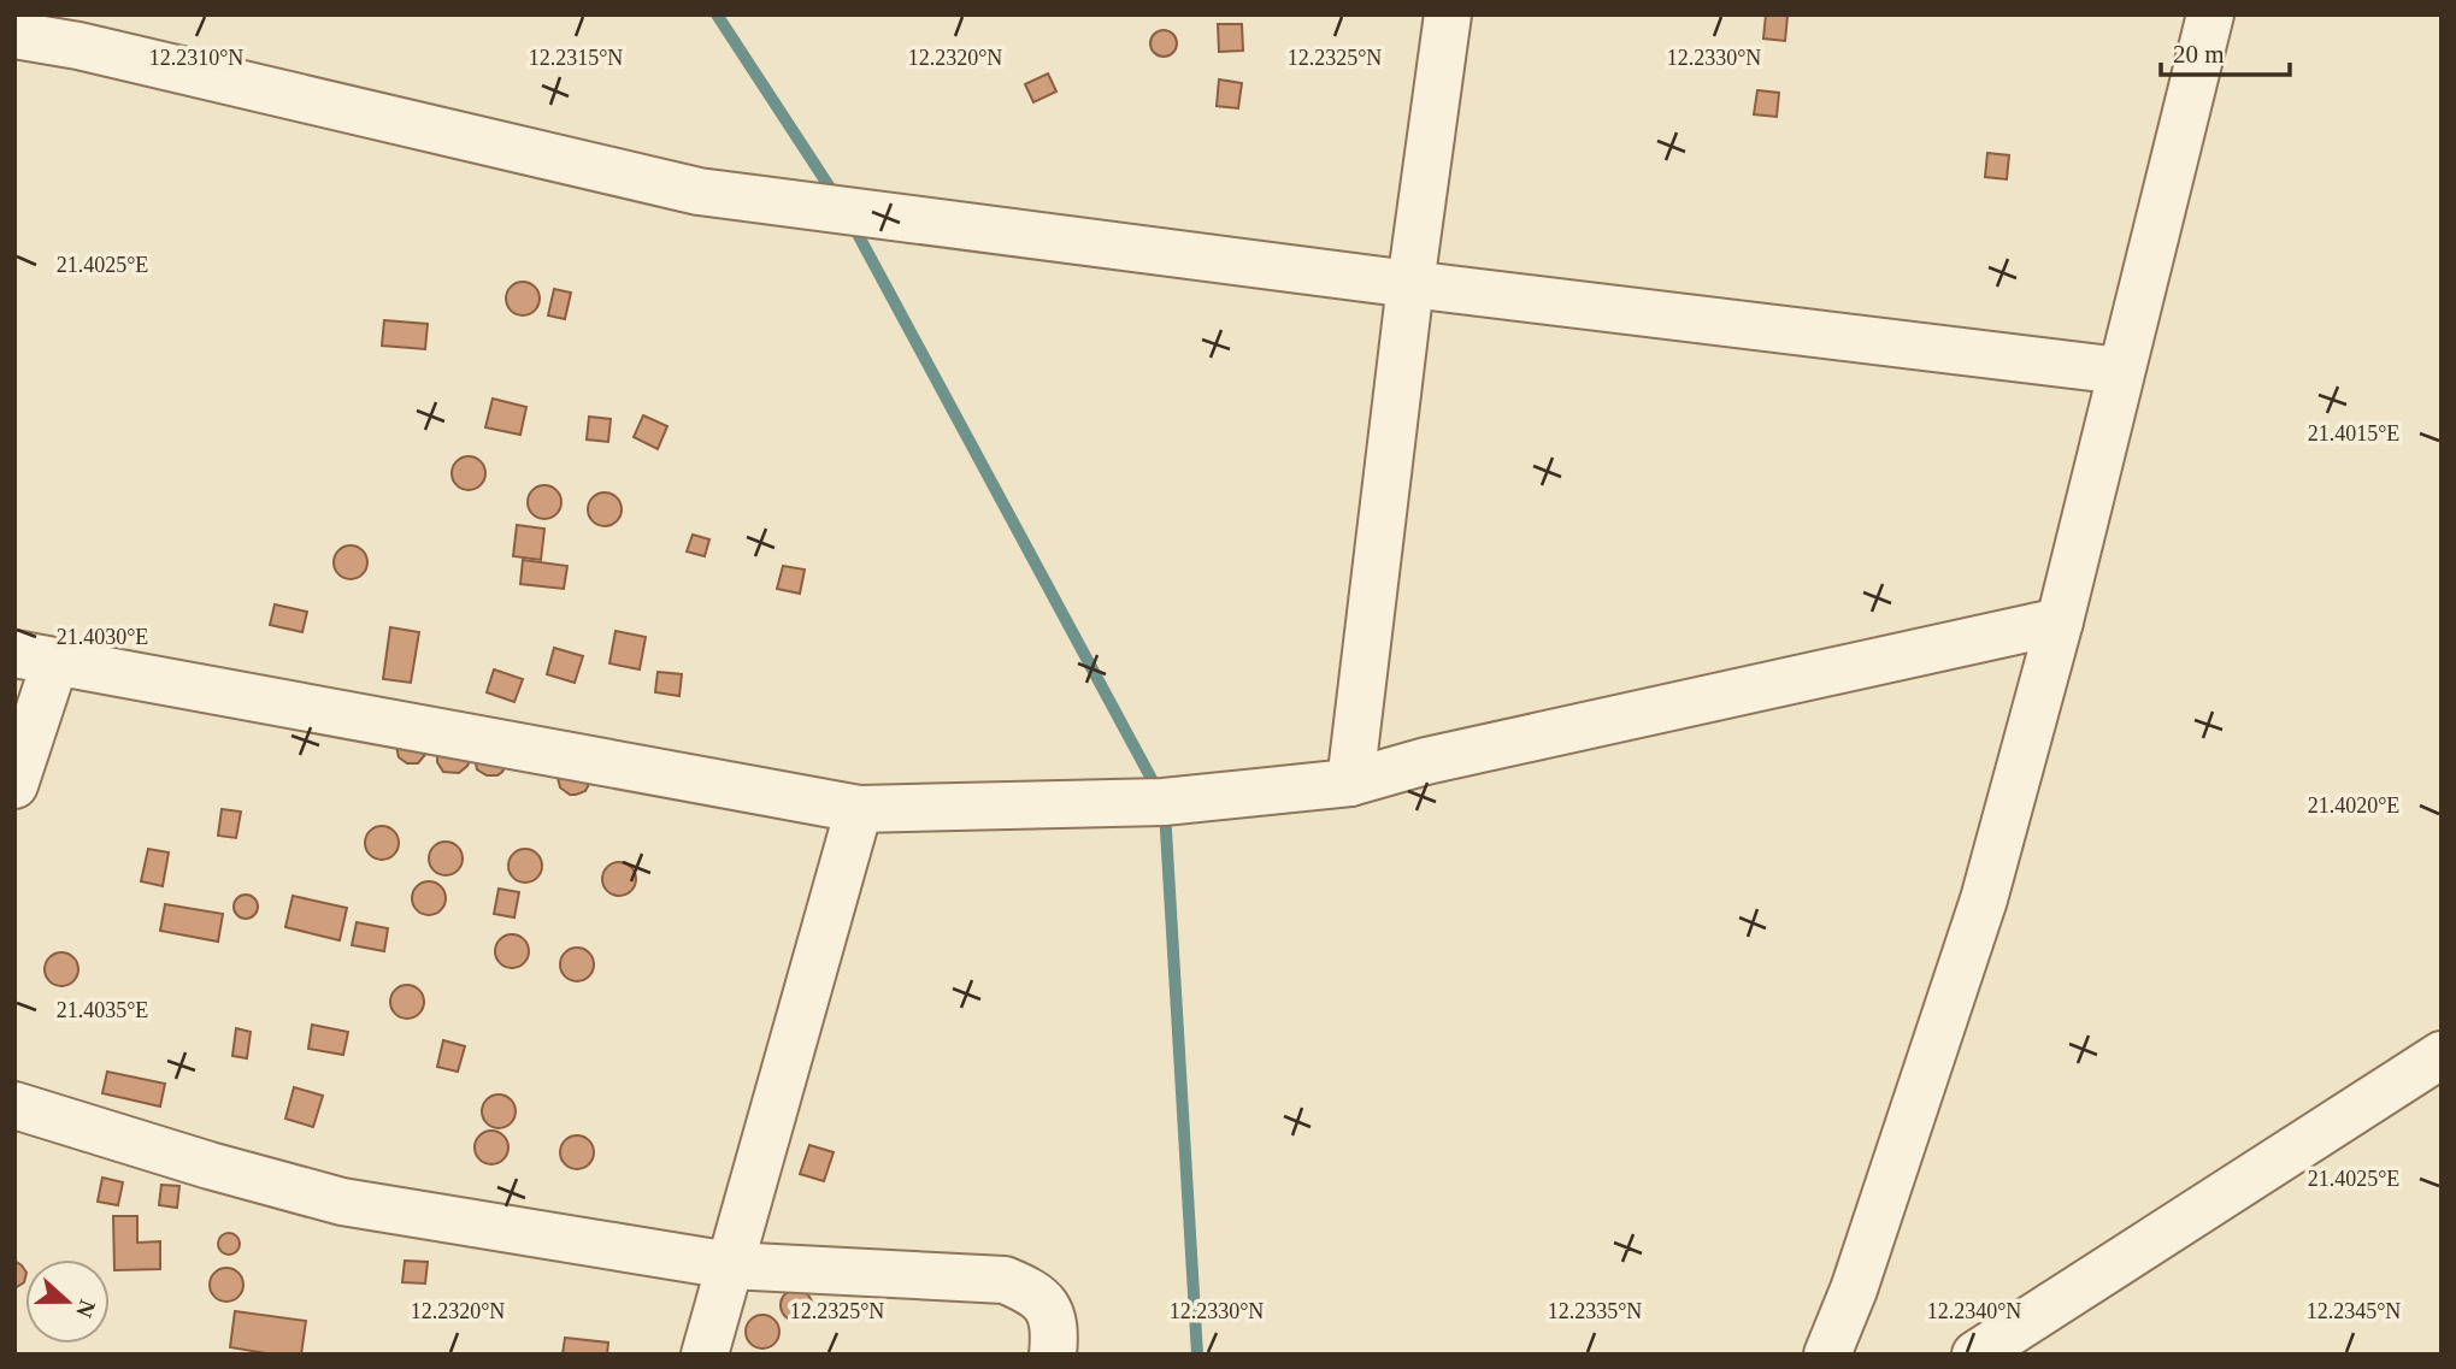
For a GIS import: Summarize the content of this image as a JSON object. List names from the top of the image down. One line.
{"scale_bar":"20 m","north":"right","coordinates":["12.2310°N","12.2315°N","12.2320°N","12.2325°N","12.2330°N","21.4025°E","21.4015°E","21.4030°E","21.4020°E","21.4035°E","12.2335°N","12.2340°N","12.2345°N"]}
